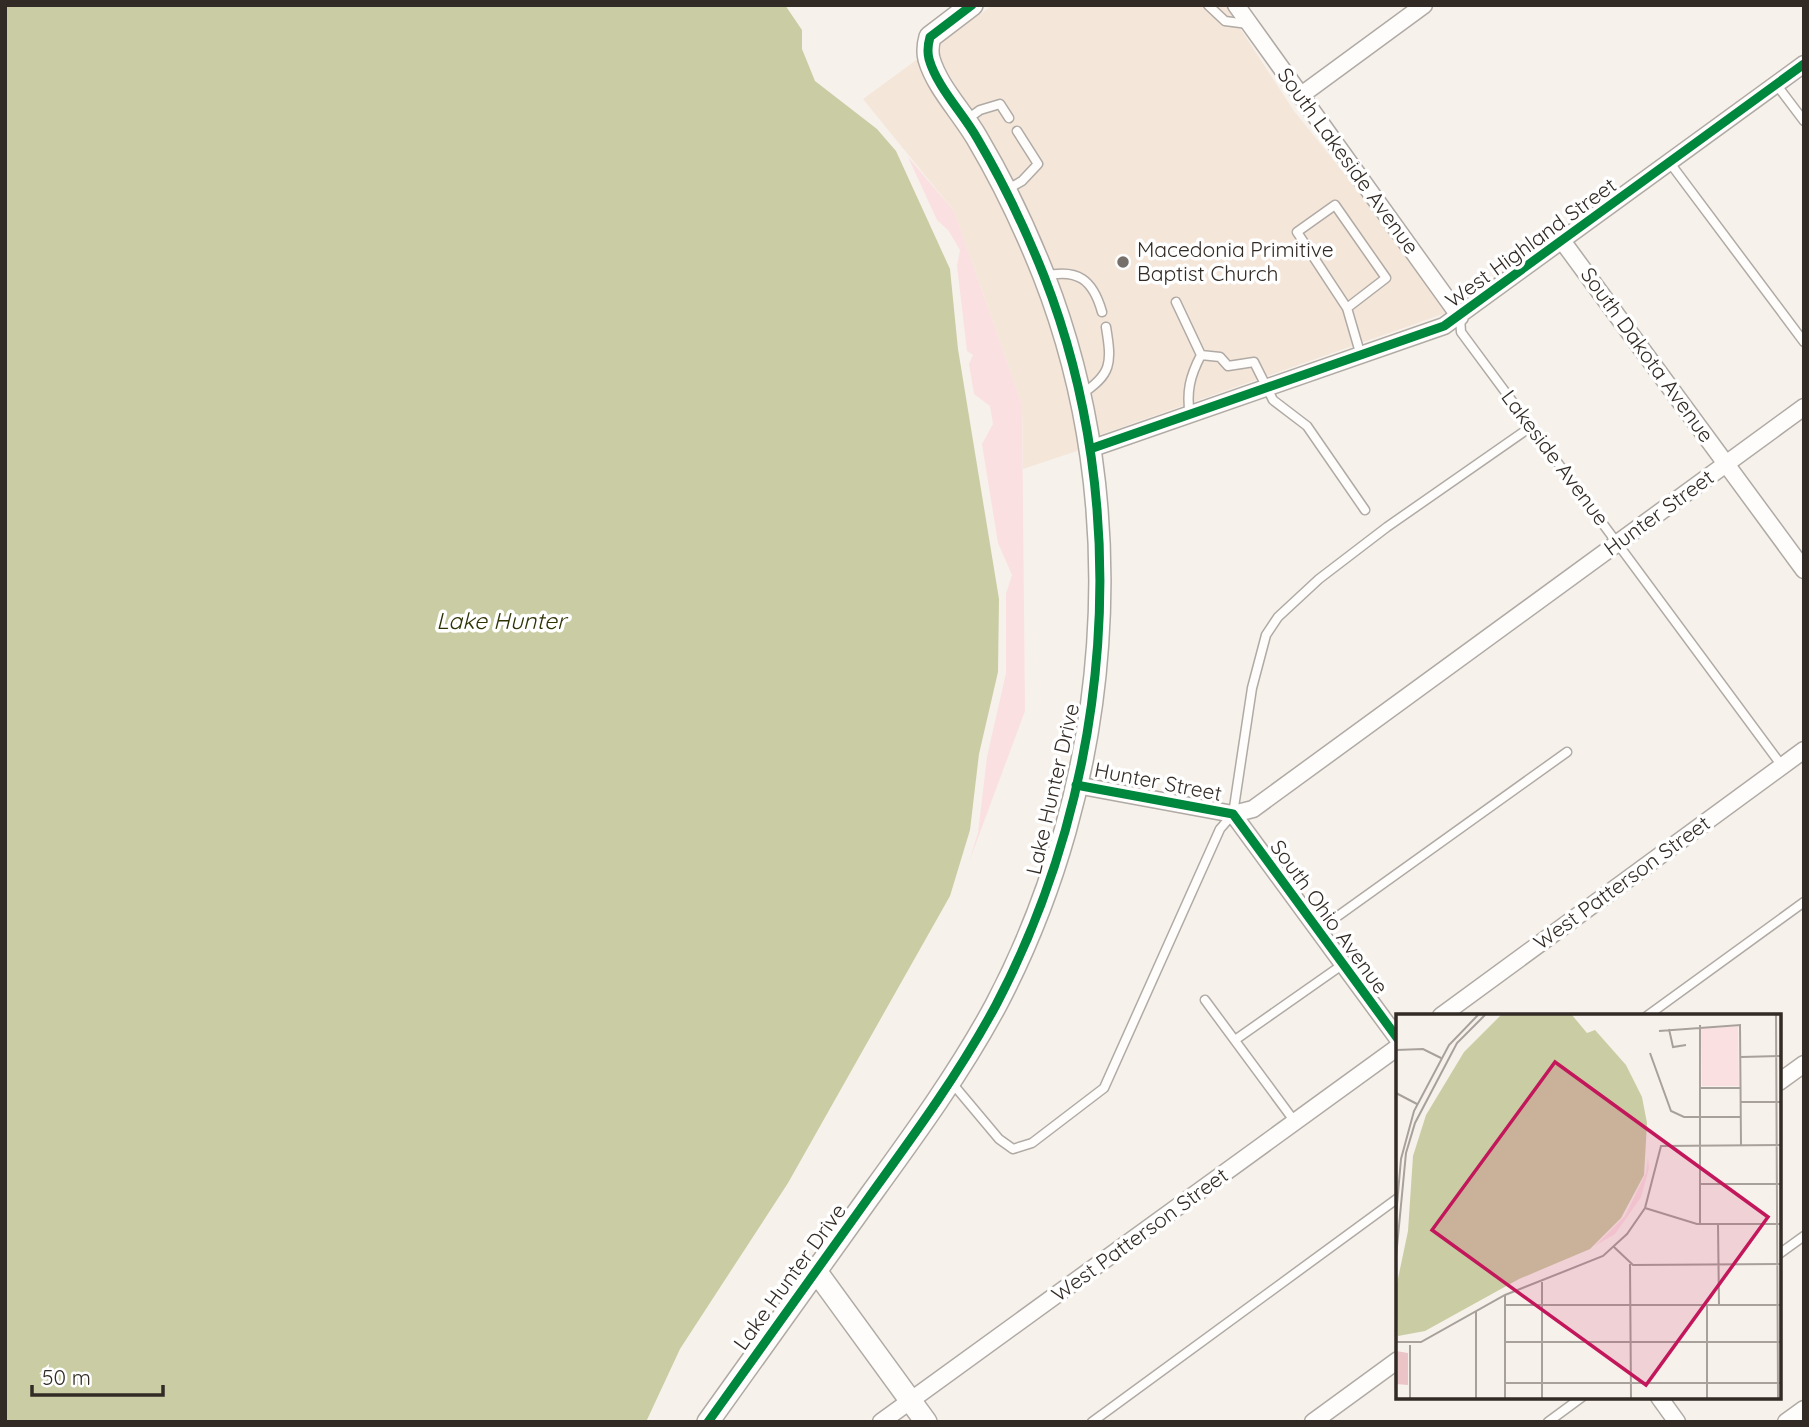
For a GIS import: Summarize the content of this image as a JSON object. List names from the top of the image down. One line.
{"streets":{"street":["South Lakeside Avenue","West Highland Street","South Dakota Avenue","Hunter Street","Lake Hunter Drive","West Patterson Street","South Ohio Avenue"],"lane":["Lakeside Avenue"]},"crossings":[["South Lakeside Avenue","West Highland Street"],["South Lakeside Avenue","Lakeside Avenue"],["West Highland Street","South Dakota Avenue"],["West Highland Street","Lakeside Avenue"],["West Highland Street","Lake Hunter Drive"],["South Dakota Avenue","Hunter Street"],["Lakeside Avenue","Hunter Street"],["Lakeside Avenue","West Patterson Street"],["Hunter Street","Lake Hunter Drive"],["Hunter Street","South Ohio Avenue"]],"water":["Lake Hunter"],"places":["Macedonia Primitive Baptist Church"],"scale_bar":"50 m"}
